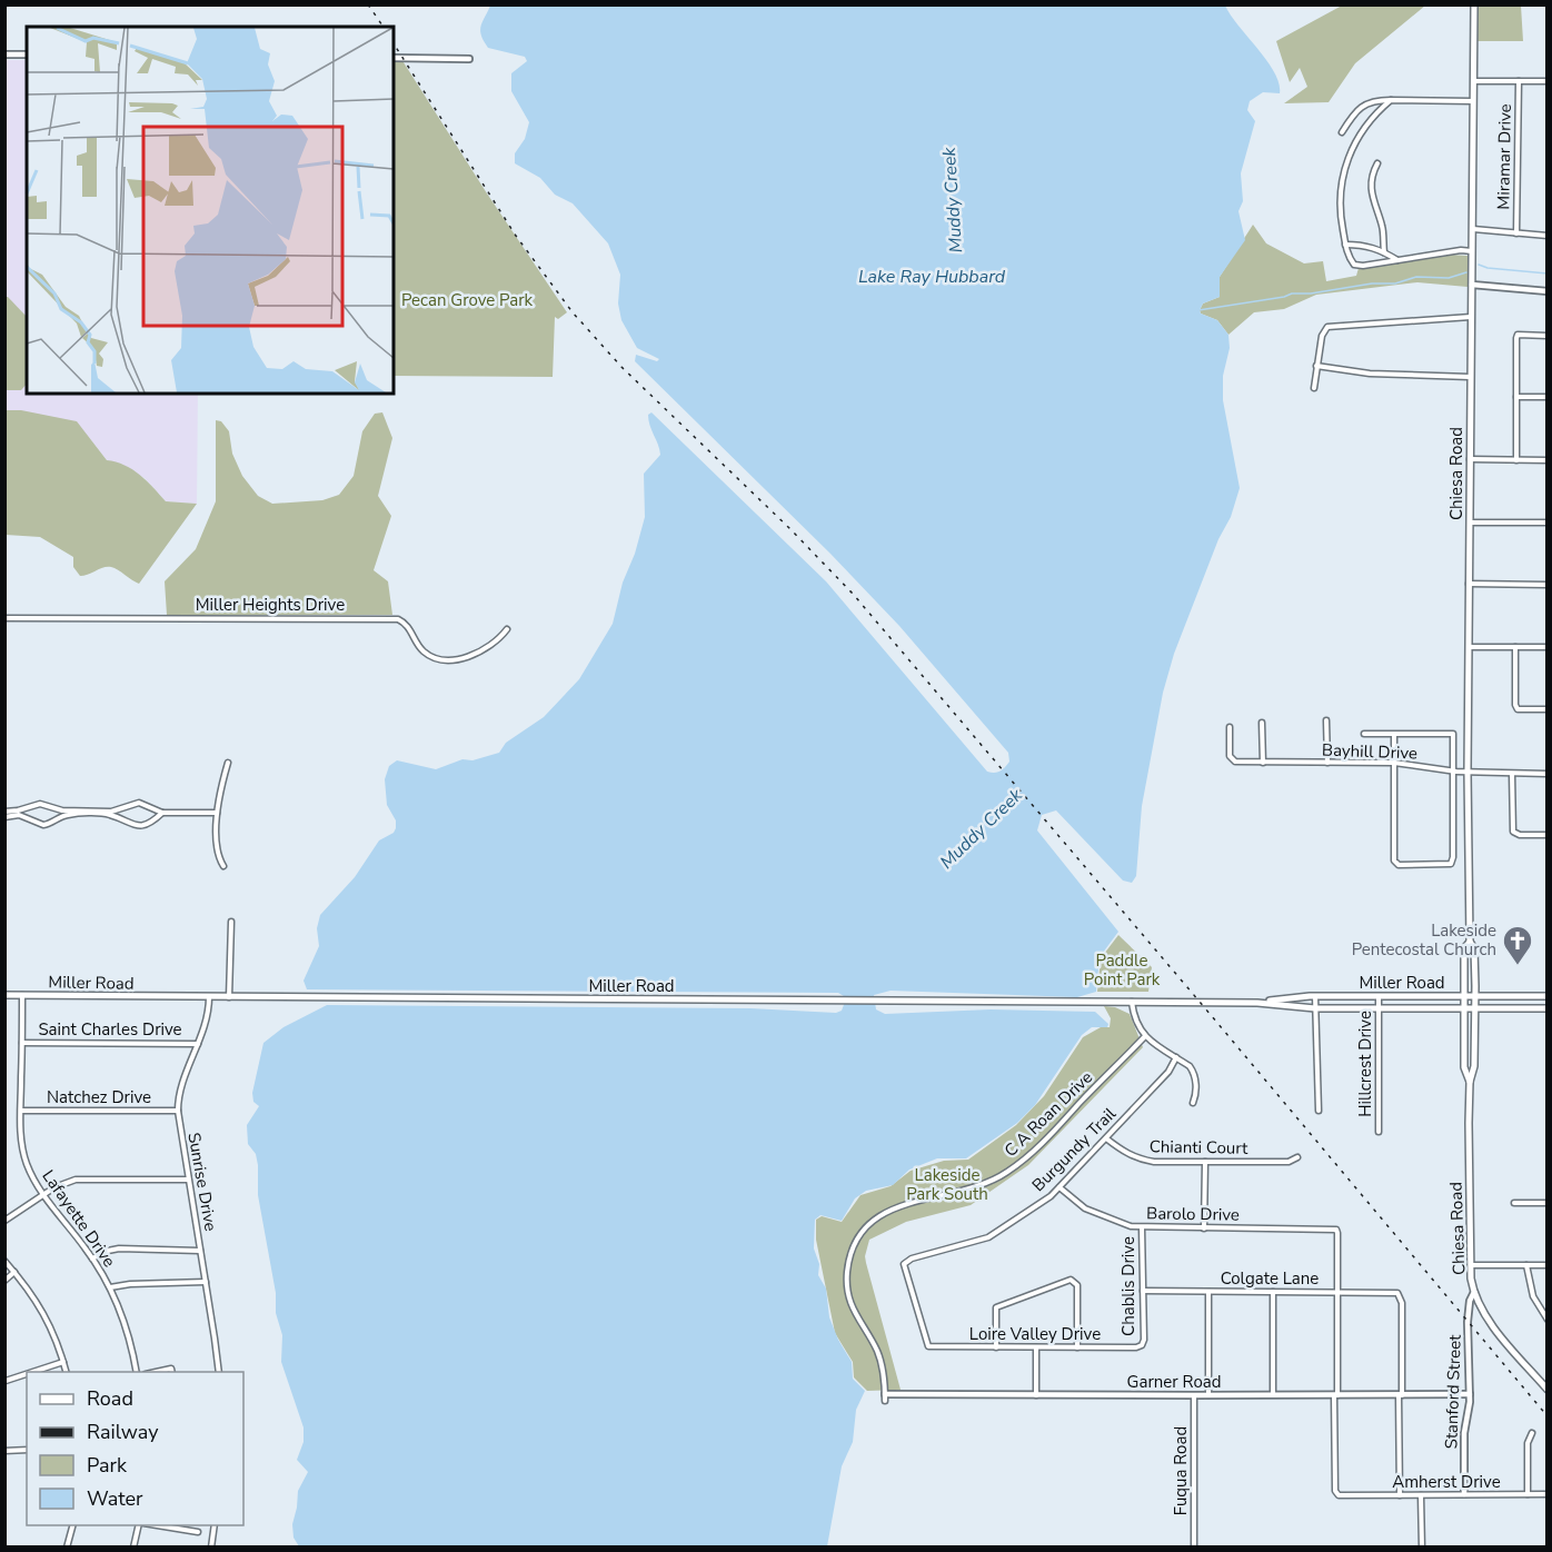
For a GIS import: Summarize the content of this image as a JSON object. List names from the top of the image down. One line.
{"streets":{"main road":["Chiesa Road","Miller Road"],"street":["Miramar Drive","Miller Heights Drive","Bayhill Drive","Saint Charles Drive","Hillcrest Drive","Natchez Drive","C A Roan Drive","Chianti Court","Burgundy Trail","Sunrise Drive","Barolo Drive","Lafayette Drive","Colgate Lane","Chablis Drive","Loire Valley Drive","Garner Road","Stanford Street","Fuqua Road","Amherst Drive"]},"crossings":[["Chiesa Road","Bayhill Drive"],["Chiesa Road","Miller Road"],["Chiesa Road","Stanford Street"],["Miller Road","Hillcrest Drive"],["Miller Road","Sunrise Drive"],["Miller Road","Lafayette Drive"],["Saint Charles Drive","Sunrise Drive"],["Saint Charles Drive","Lafayette Drive"],["Natchez Drive","Sunrise Drive"],["Natchez Drive","Lafayette Drive"],["C A Roan Drive","Garner Road"],["Chianti Court","Burgundy Trail"],["Burgundy Trail","Barolo Drive"],["Burgundy Trail","Loire Valley Drive"],["Barolo Drive","Colgate Lane"],["Barolo Drive","Chablis Drive"],["Colgate Lane","Chablis Drive"],["Colgate Lane","Garner Road"],["Chablis Drive","Loire Valley Drive"],["Garner Road","Stanford Street"],["Garner Road","Fuqua Road"],["Garner Road","Amherst Drive"],["Stanford Street","Amherst Drive"]],"water":["Muddy Creek","Lake Ray Hubbard"],"parks":["Pecan Grove Park","Paddle Point Park","Lakeside Park South"],"places":{"church":["Lakeside Pentecostal Church"]},"legend":["Road","Railway","Park","Water"]}
